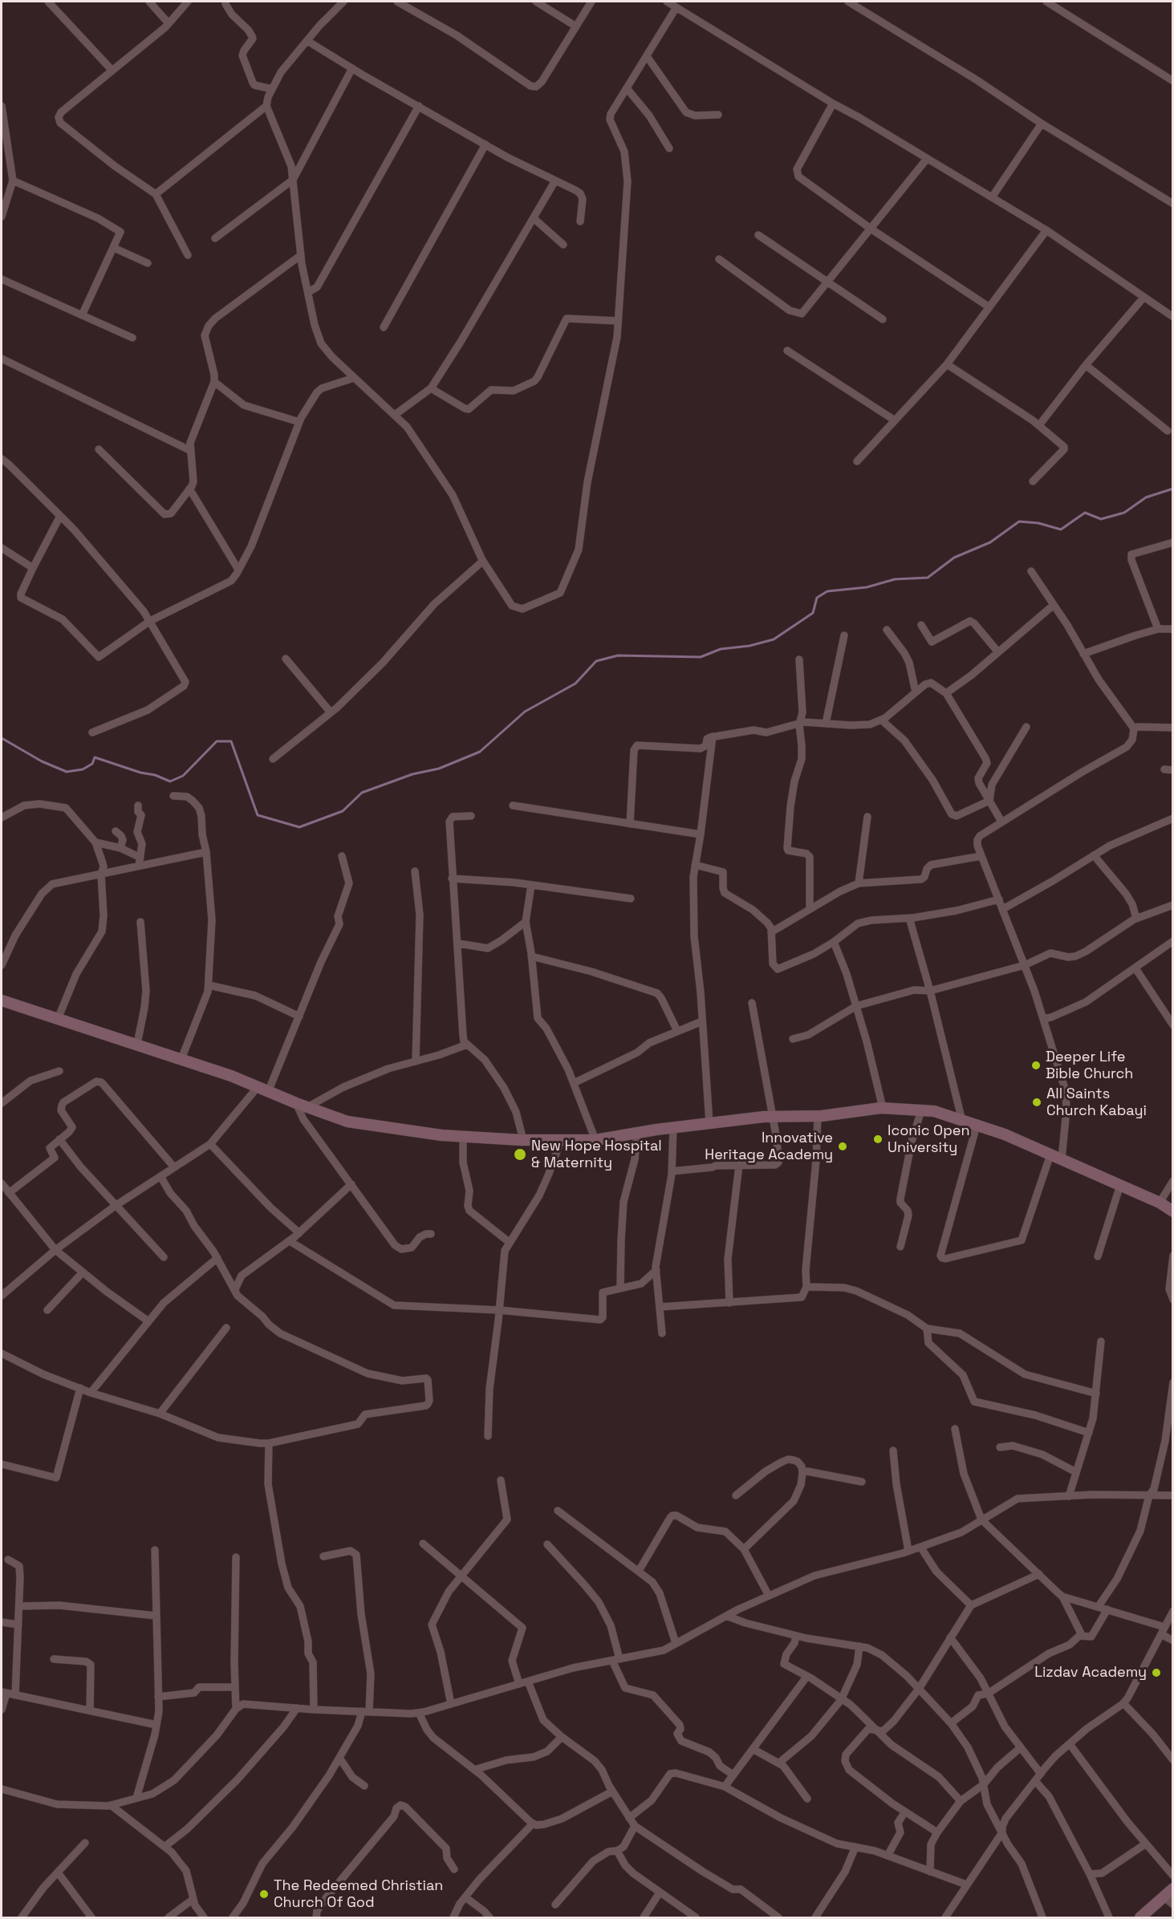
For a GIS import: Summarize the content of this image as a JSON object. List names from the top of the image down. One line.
{"places":["Deeper Life Bible Church","All Saints Church Kabayi","Iconic Open University","Innovative Heritage Academy","New Hope Hospital & Maternity","Lizdav Academy","The Redeemed Christian Church Of God"]}
